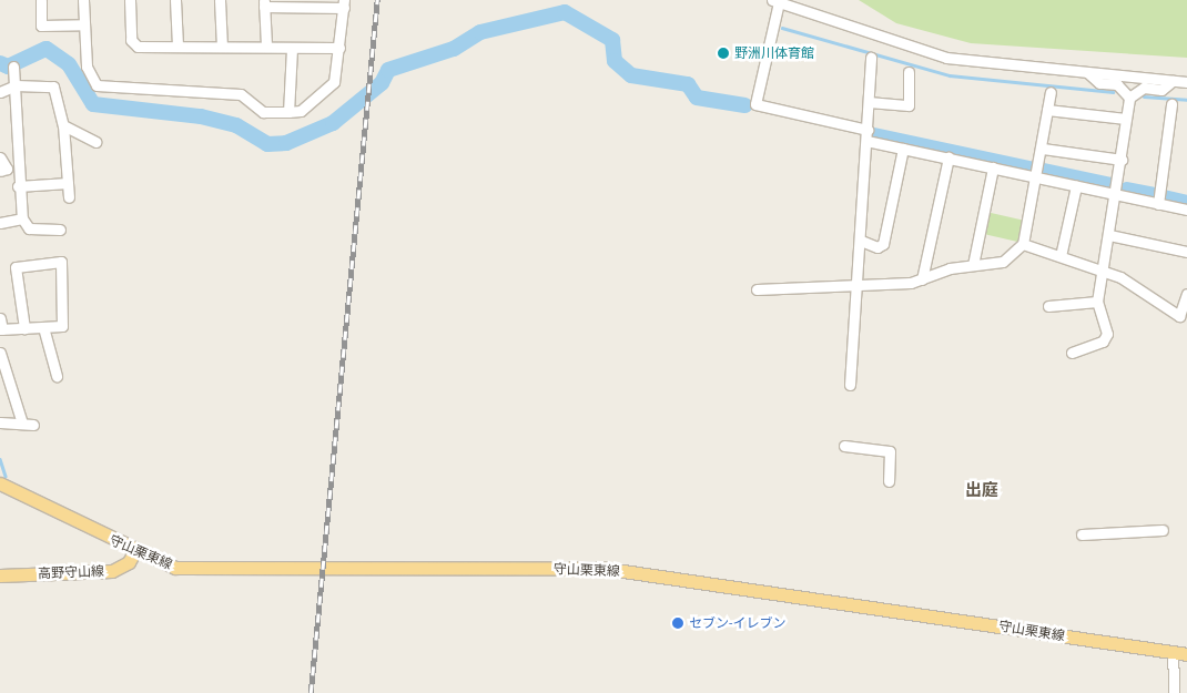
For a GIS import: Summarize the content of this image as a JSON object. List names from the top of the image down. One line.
{"streets":{"main road":["守山栗東線","高野守山線"]},"crossings":[["守山栗東線","高野守山線"]],"districts":["出庭"],"places":["野洲川体育館","セブン-イレブン"]}
